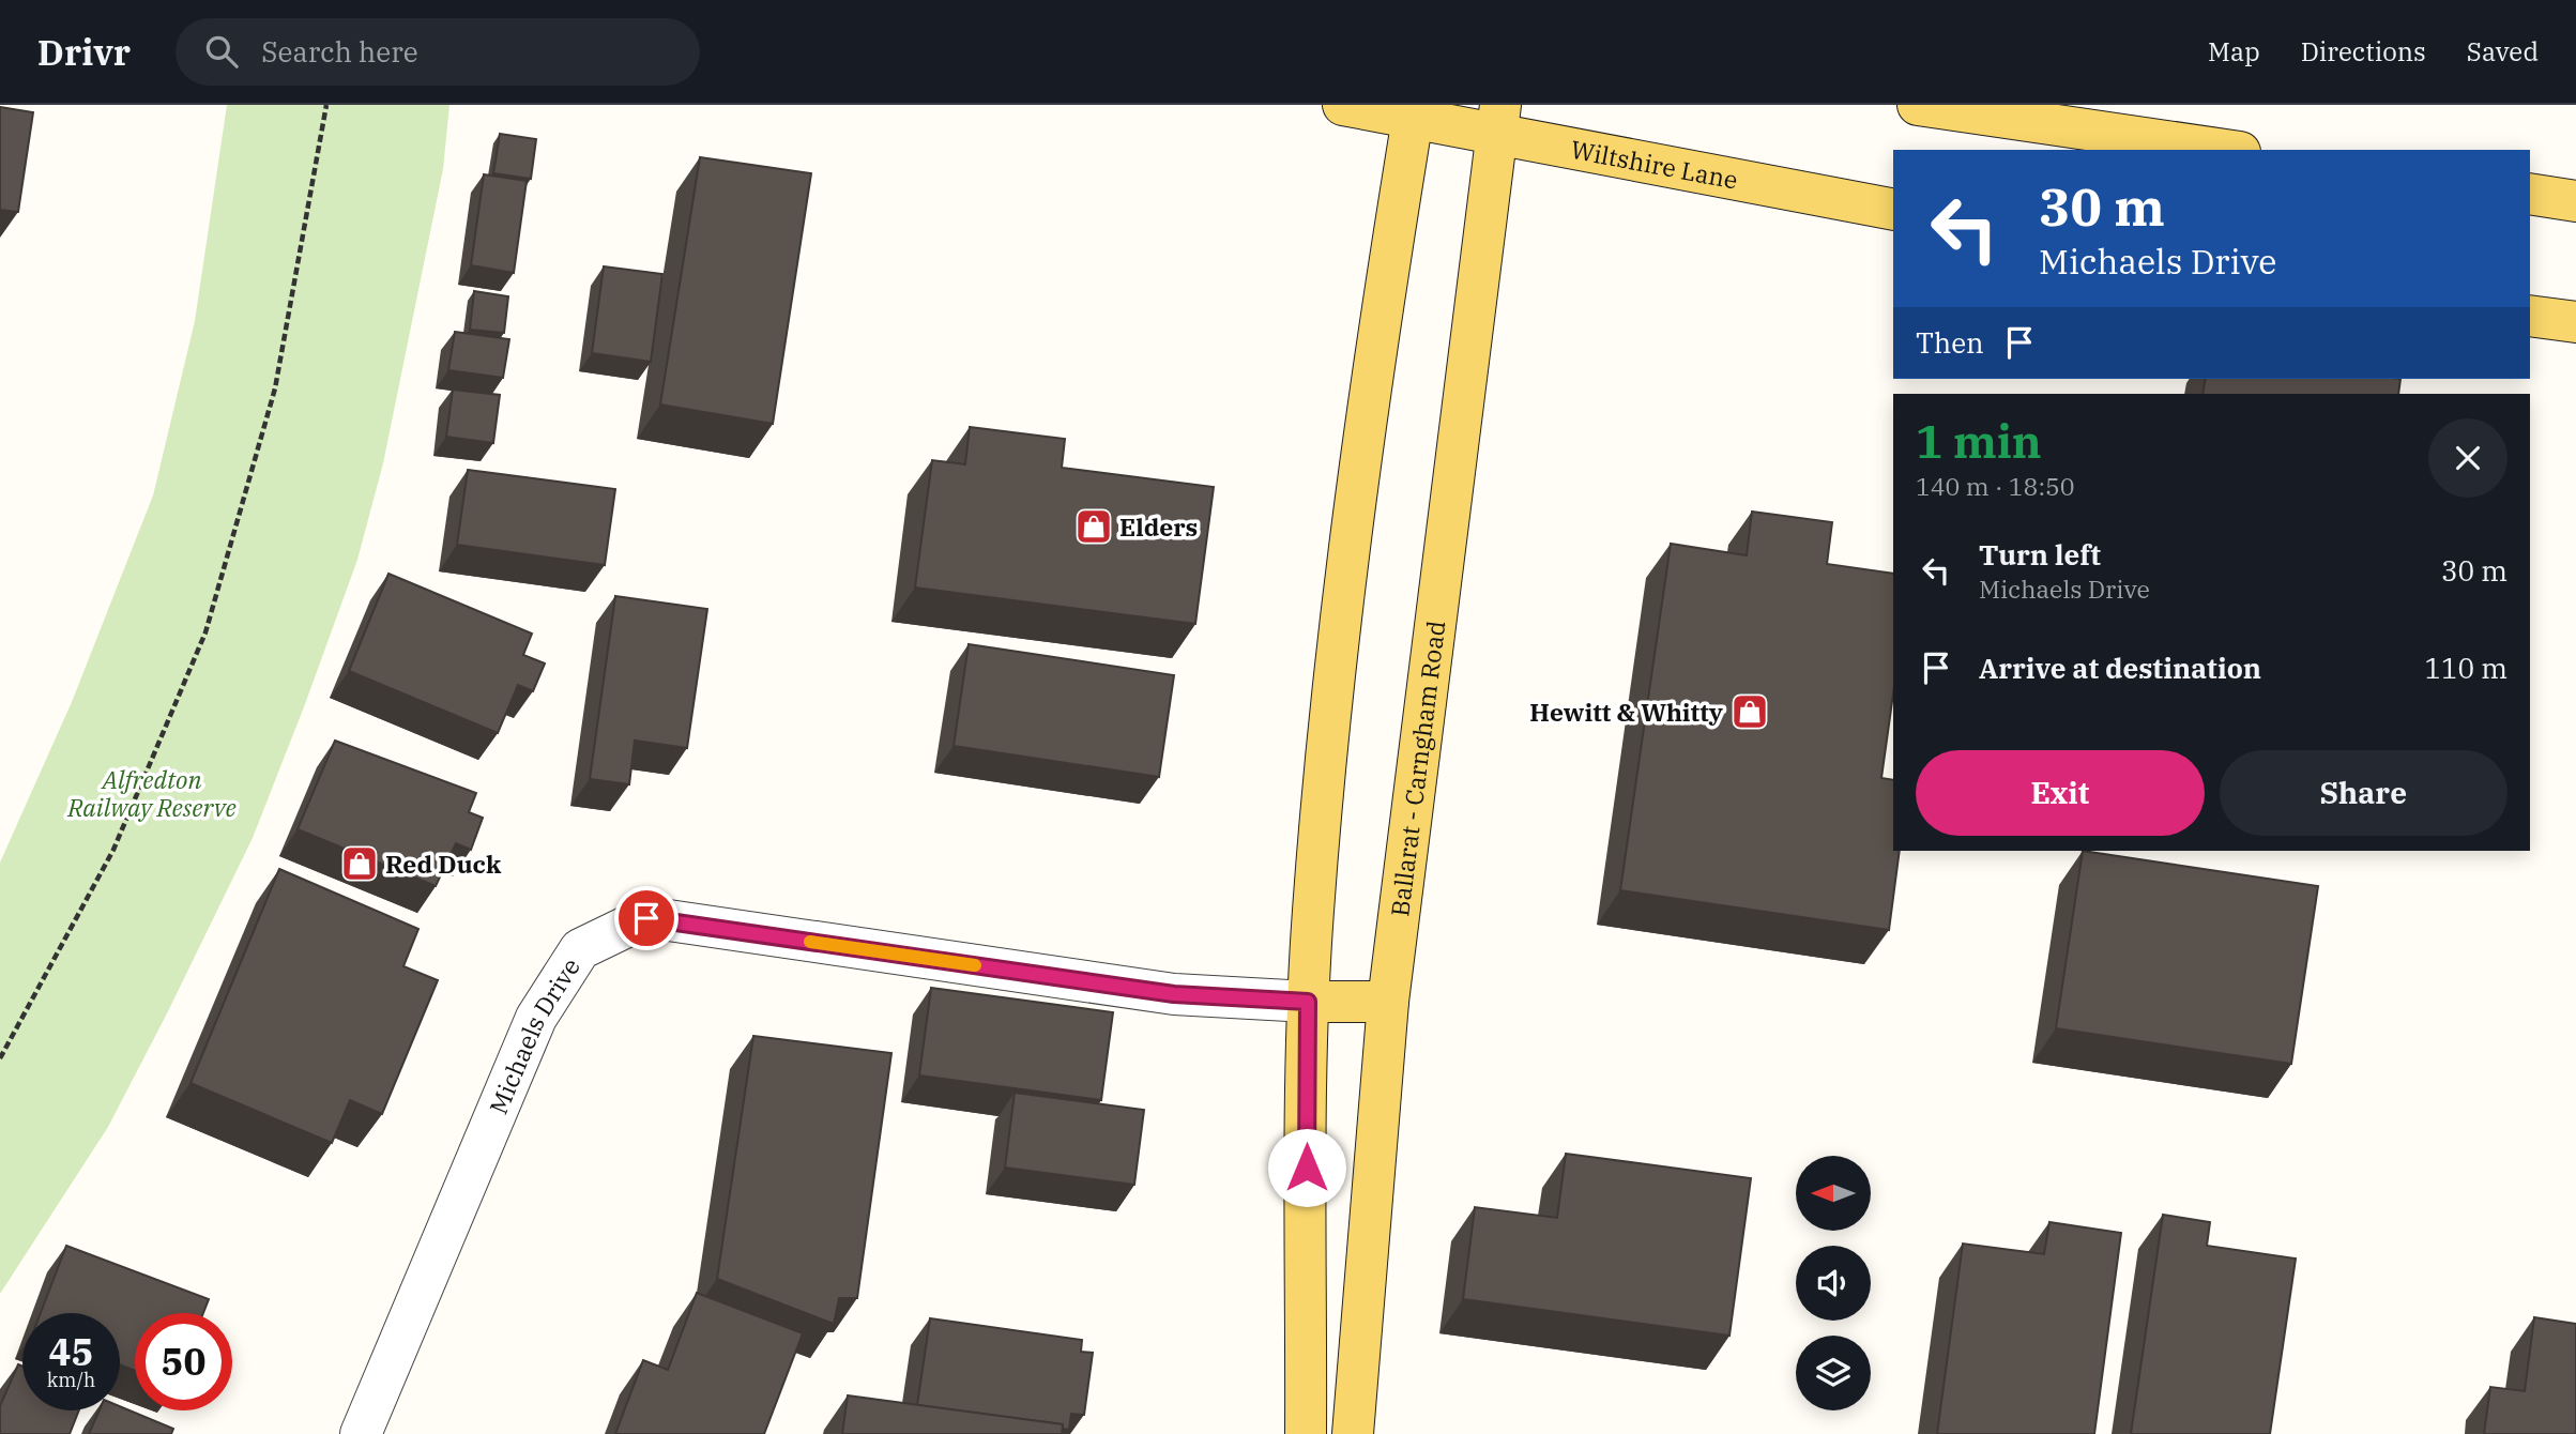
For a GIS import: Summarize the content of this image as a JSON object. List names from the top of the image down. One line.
{"streets":{"main road":["Wiltshire Lane","Ballarat - Carngham Road"],"street":["Michaels Drive"]},"crossings":[["Wiltshire Lane","Ballarat - Carngham Road"]],"parks":["Alfredton Railway Reserve"],"places":{"shop":["Elders","Hewitt & Whitty","Red Duck"]},"north":"left","page":{"header":"Drivr","search":"Search here","nav":["Map","Directions","Saved"],"turn":["30 m","Michaels Drive"],"then":"Then","heading":["1 min","140 m · 18:50"],"list":[{"name":"Turn left","note":"Michaels Drive","value":"30 m"},{"name":"Arrive at destination","value":"110 m"}],"buttons":["Exit","Share"],"speed":"45 km/h","limit":"50"}}
